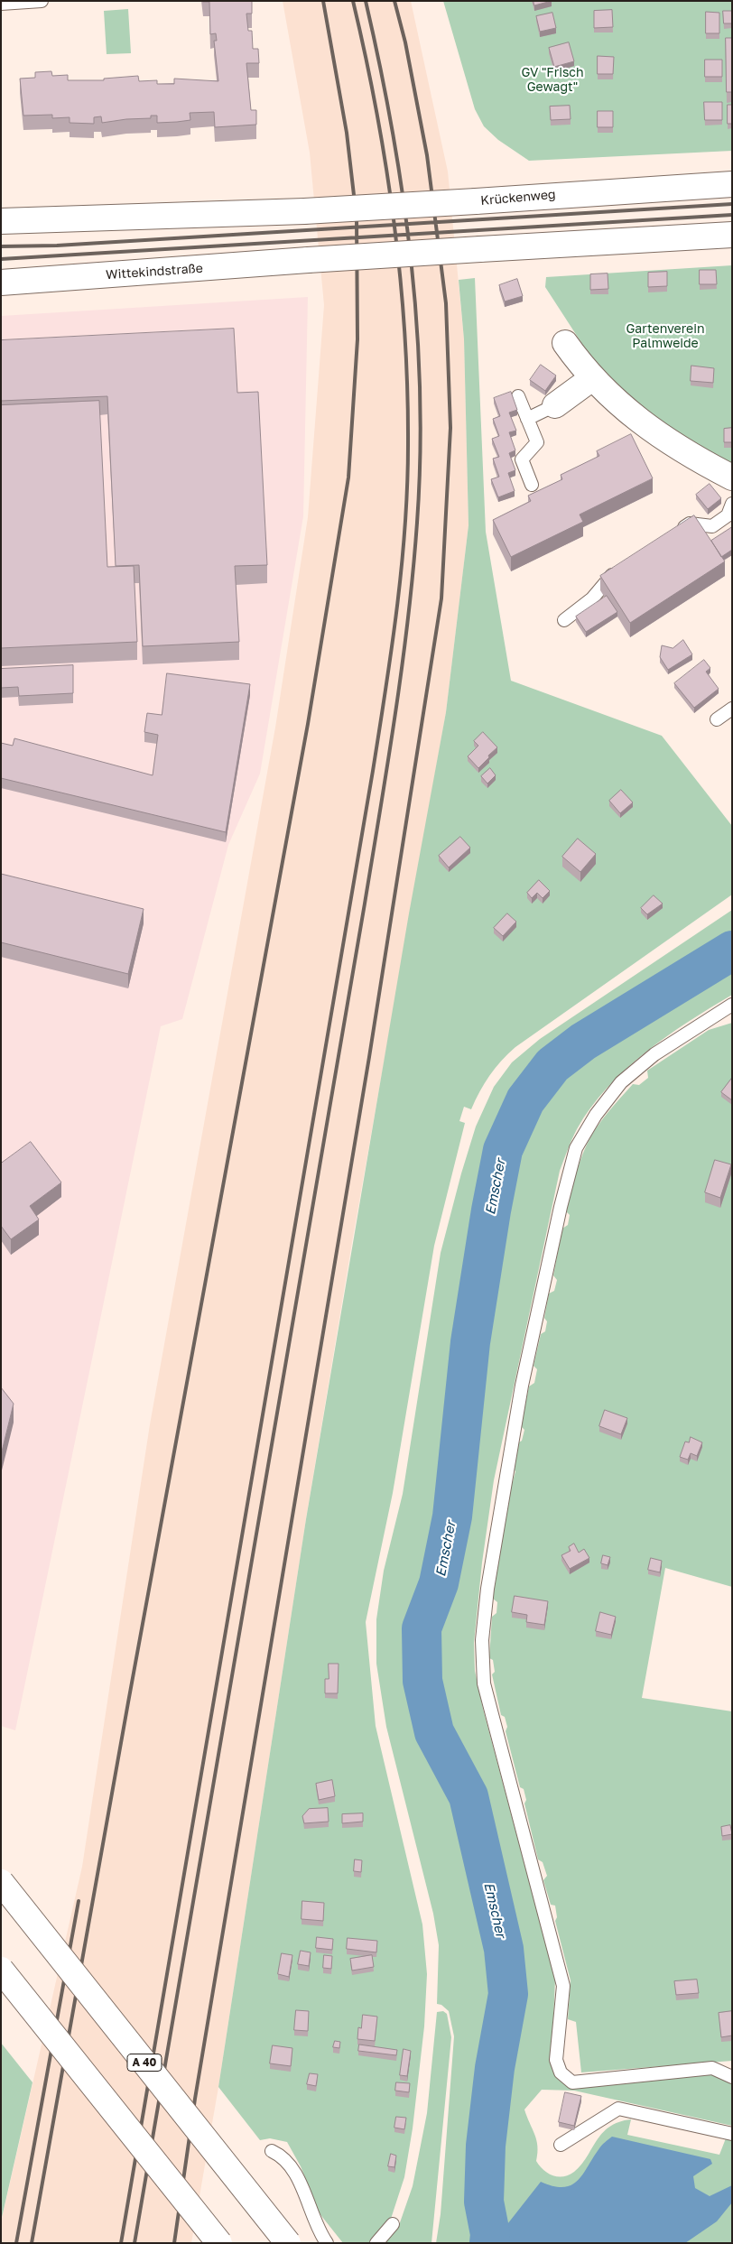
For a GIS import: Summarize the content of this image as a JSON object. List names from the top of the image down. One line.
{"streets":{"main road":["Krückenweg","Wittekindstraße","A 40"]},"water":["Emscher"],"parks":["GV \"Frisch Gewagt\"","Gartenverein Palmweide"]}
